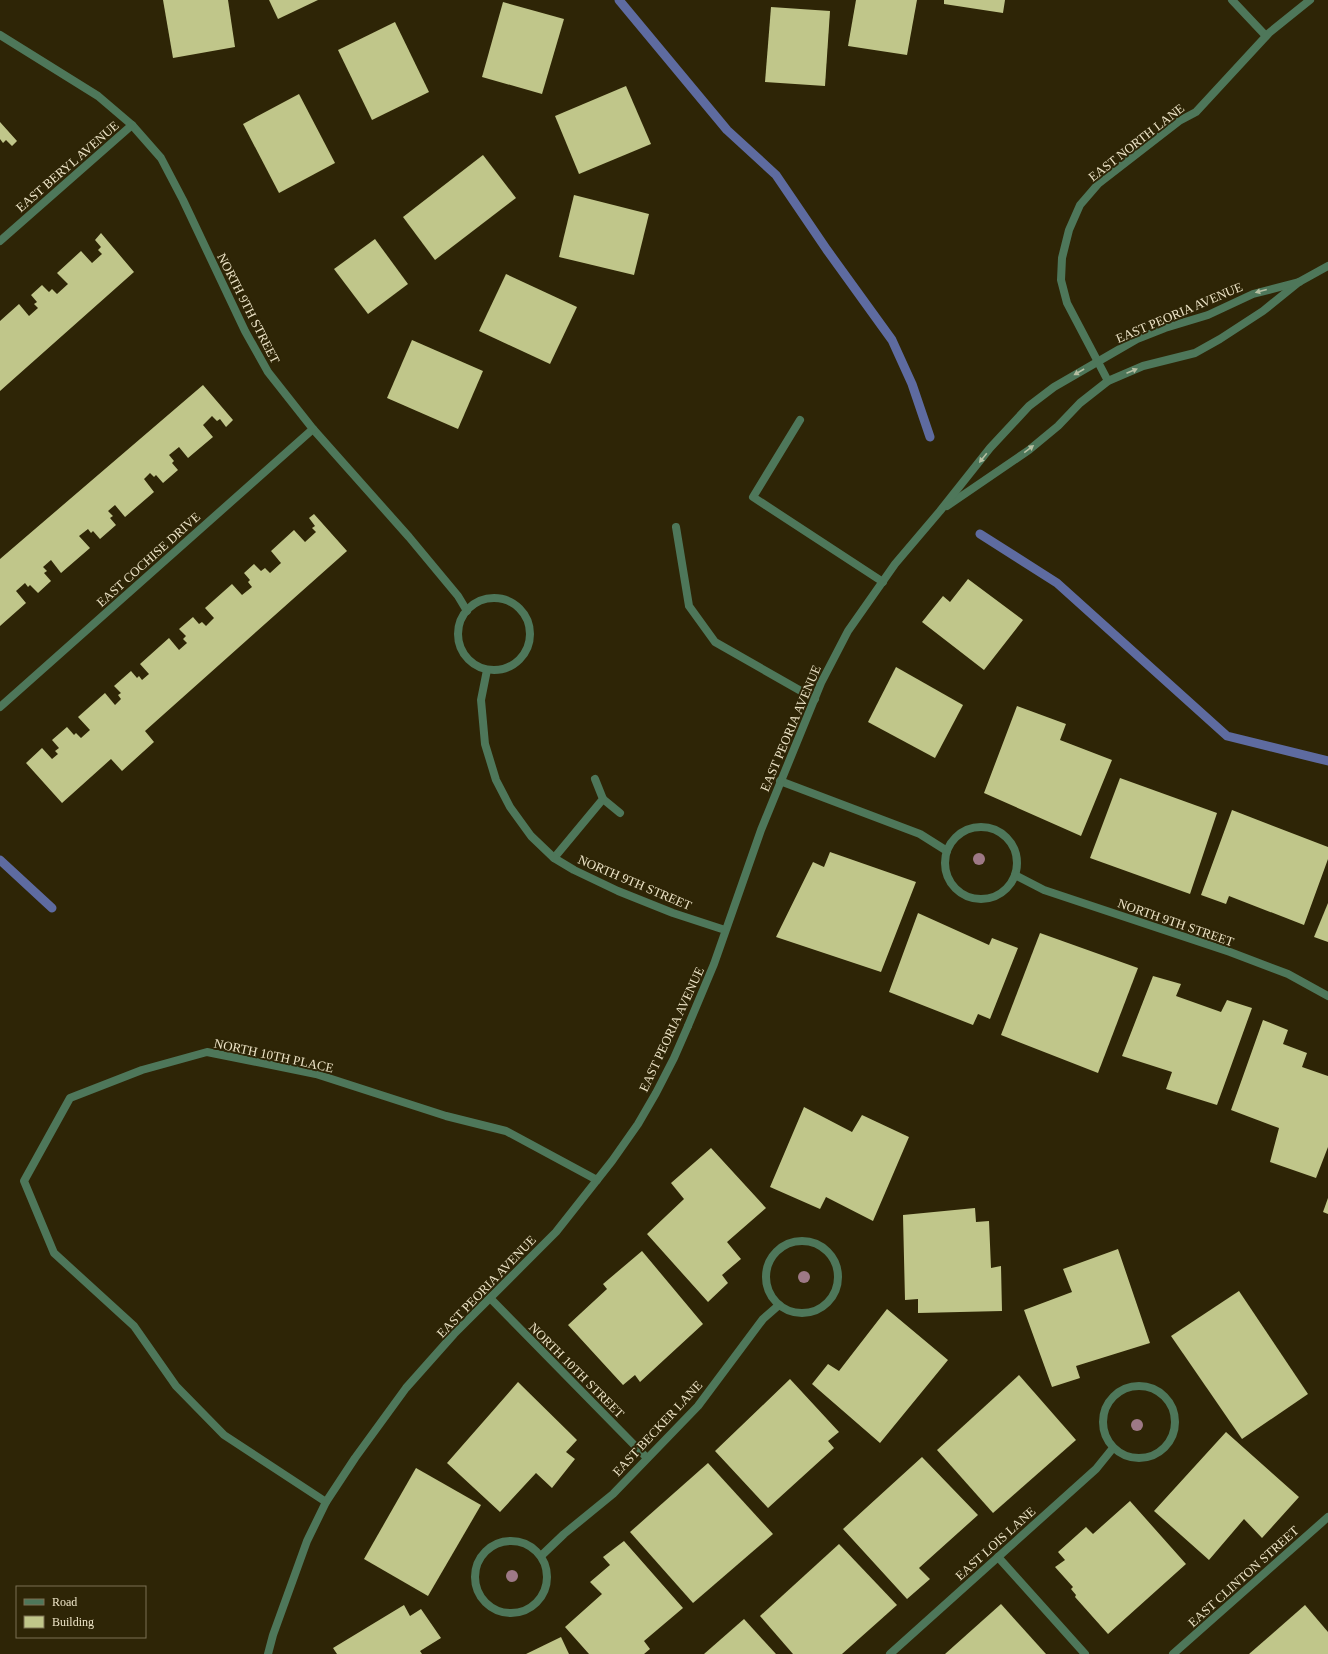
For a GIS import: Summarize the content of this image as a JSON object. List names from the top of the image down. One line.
{"streets":{"street":["EAST NORTH LANE","EAST BERYL AVENUE","NORTH 9TH STREET","EAST PEORIA AVENUE","EAST COCHISE DRIVE","NORTH 10TH PLACE","NORTH 10TH STREET","EAST BECKER LANE","EAST LOIS LANE","EAST CLINTON STREET"]},"crossings":[["EAST NORTH LANE","EAST PEORIA AVENUE"],["EAST BERYL AVENUE","NORTH 9TH STREET"],["NORTH 9TH STREET","EAST PEORIA AVENUE"],["NORTH 9TH STREET","EAST COCHISE DRIVE"],["EAST PEORIA AVENUE","NORTH 10TH PLACE"],["EAST PEORIA AVENUE","NORTH 10TH STREET"],["NORTH 10TH STREET","EAST BECKER LANE"]],"legend":["Road","Building"]}
